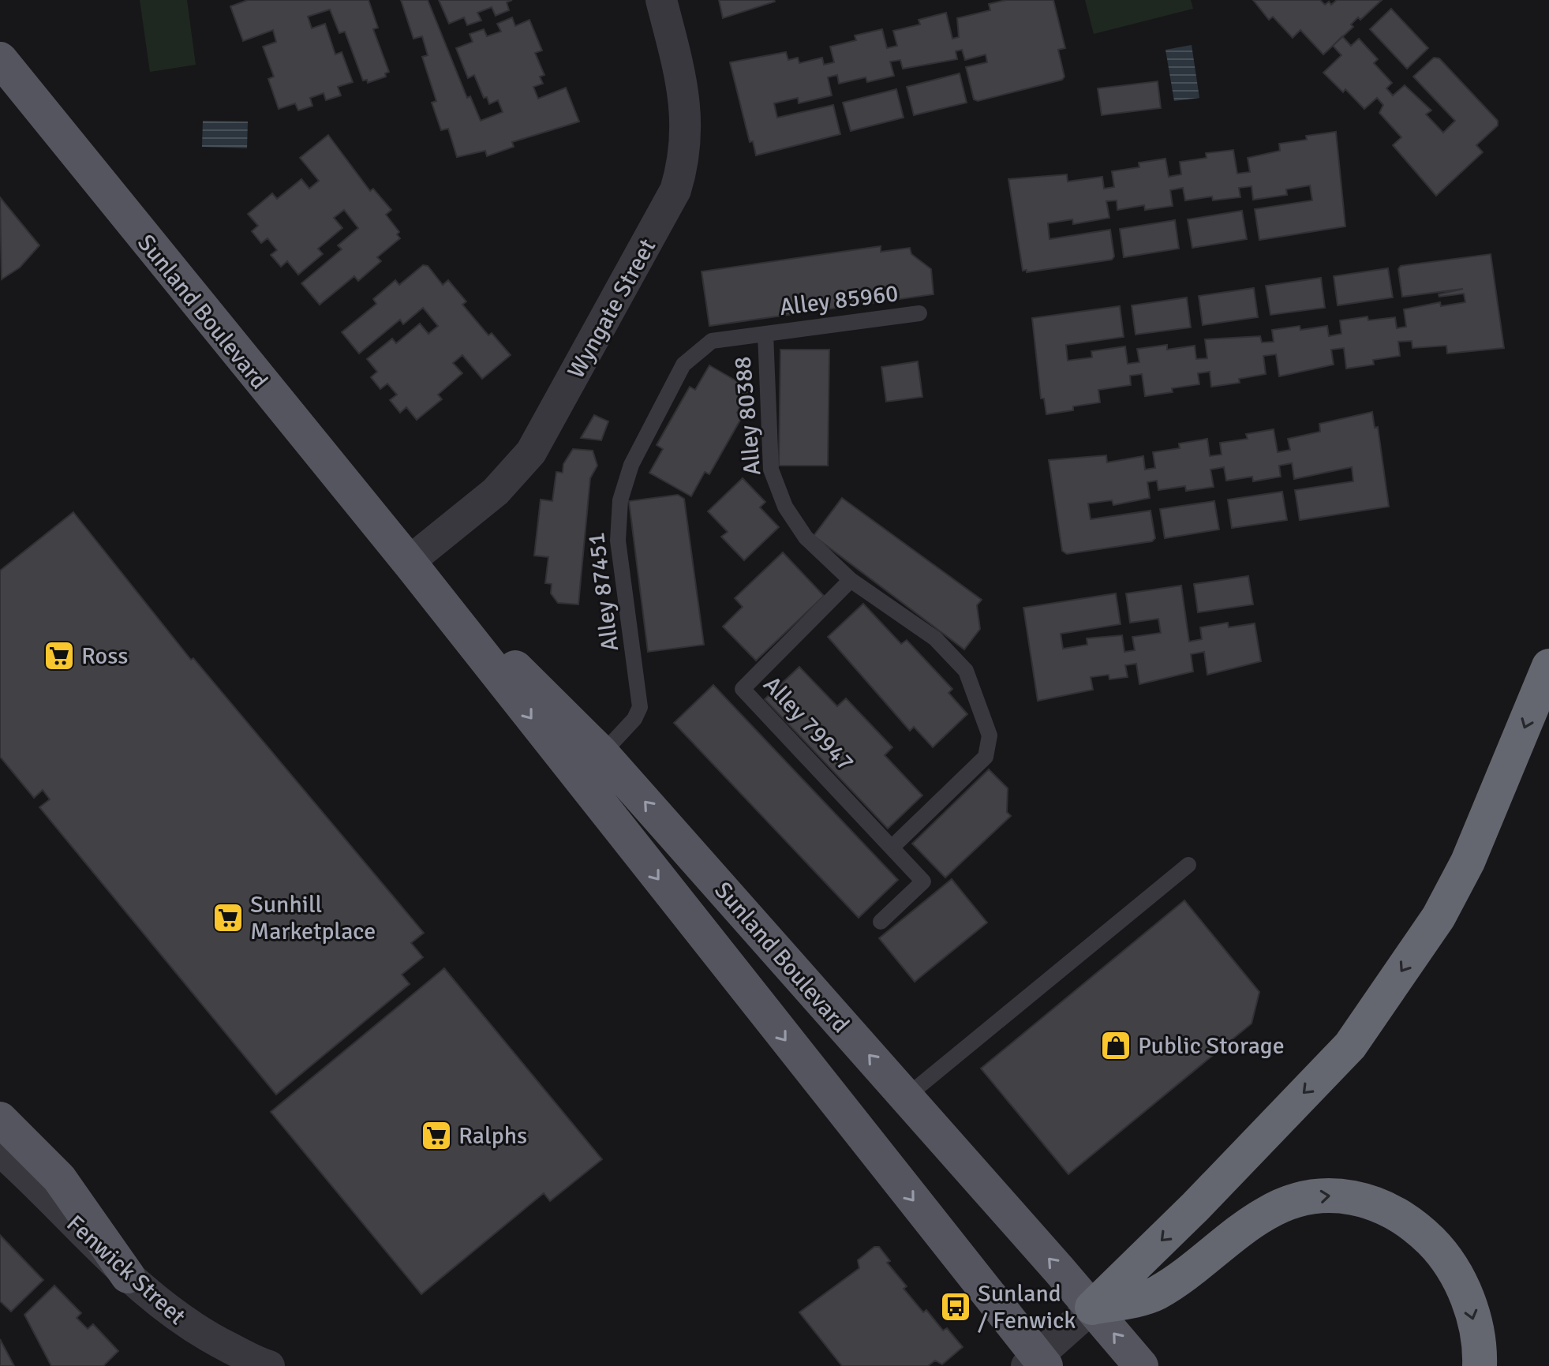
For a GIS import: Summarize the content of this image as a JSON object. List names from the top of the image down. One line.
{"streets":{"main road":["Sunland Boulevard"],"street":["Wyngate Street","Fenwick Street"],"lane":["Alley 85960","Alley 80388","Alley 87451","Alley 79947"]},"crossings":[["Alley 85960","Alley 80388"],["Alley 85960","Alley 87451"],["Wyngate Street","Sunland Boulevard"],["Sunland Boulevard","Alley 87451"],["Alley 80388","Alley 87451"],["Alley 80388","Alley 79947"]],"places":{"supermarket":["Ross","Sunhill Marketplace","Ralphs"],"shop":["Public Storage"],"bus stop":["Sunland / Fenwick"]}}
